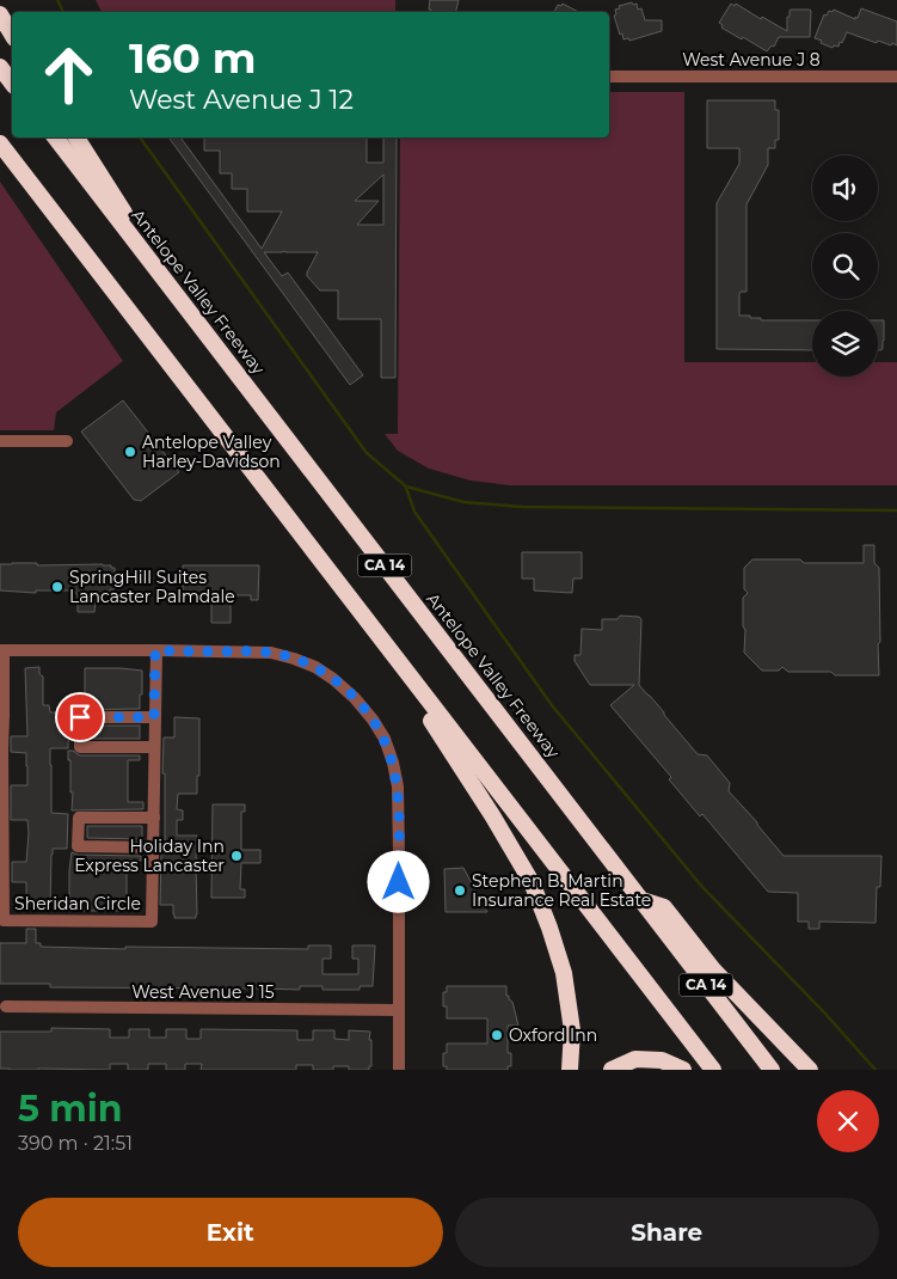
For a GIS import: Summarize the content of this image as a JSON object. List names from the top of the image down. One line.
{"streets":{"highway":["Antelope Valley Freeway","CA 14"],"street":["West Avenue J 8","Sheridan Circle","West Avenue J 15"]},"places":["Antelope Valley Harley-Davidson","SpringHill Suites Lancaster Palmdale","Holiday Inn Express Lancaster","Stephen B. Martin Insurance Real Estate","Oxford Inn"],"page":{"turn":["160 m","West Avenue J 12"],"heading":["5 min","390 m · 21:51"],"buttons":["Exit","Share"]}}
